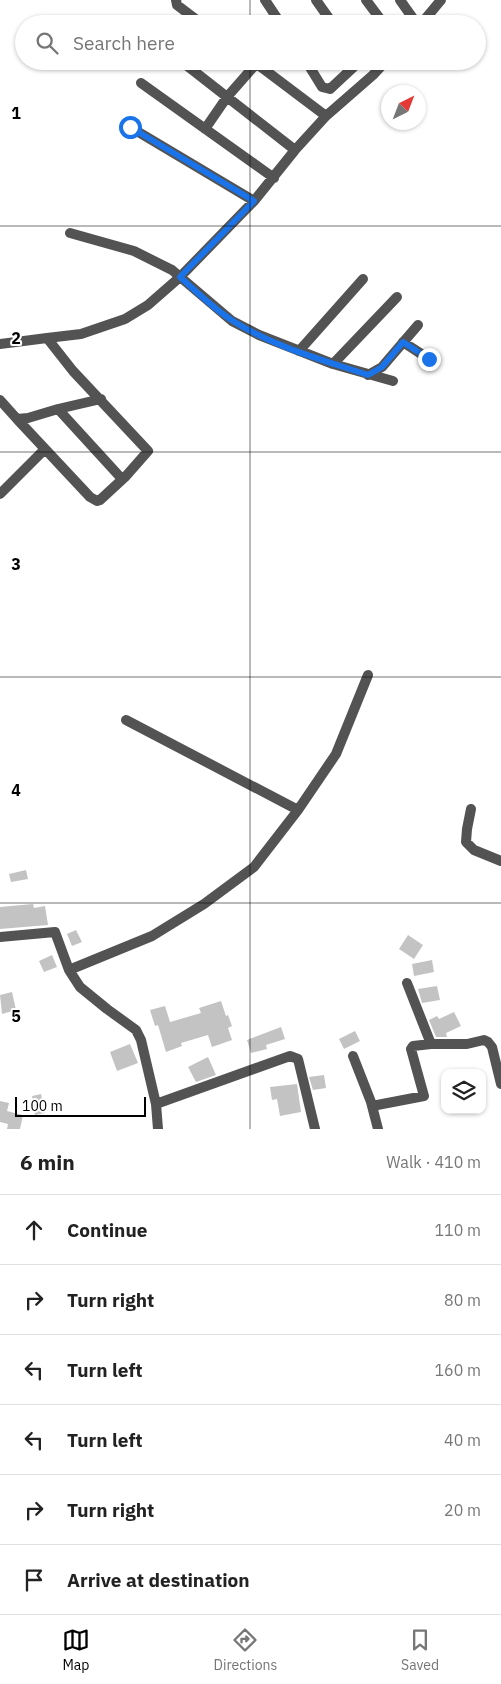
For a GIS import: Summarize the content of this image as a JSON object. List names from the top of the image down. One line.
{"scale_bar":"100 m","north":"top right","page":{"search":"Search here","scale":"100 m","heading":["6 min","Walk · 410 m"],"list":[["Continue","110 m"],["Turn right","80 m"],["Turn left","160 m"],["Turn left","40 m"],["Turn right","20 m"],"Arrive at destination"],"nav":["Map","Directions","Saved"]},"grid":{"rows":["1","2","3","4","5"]}}
